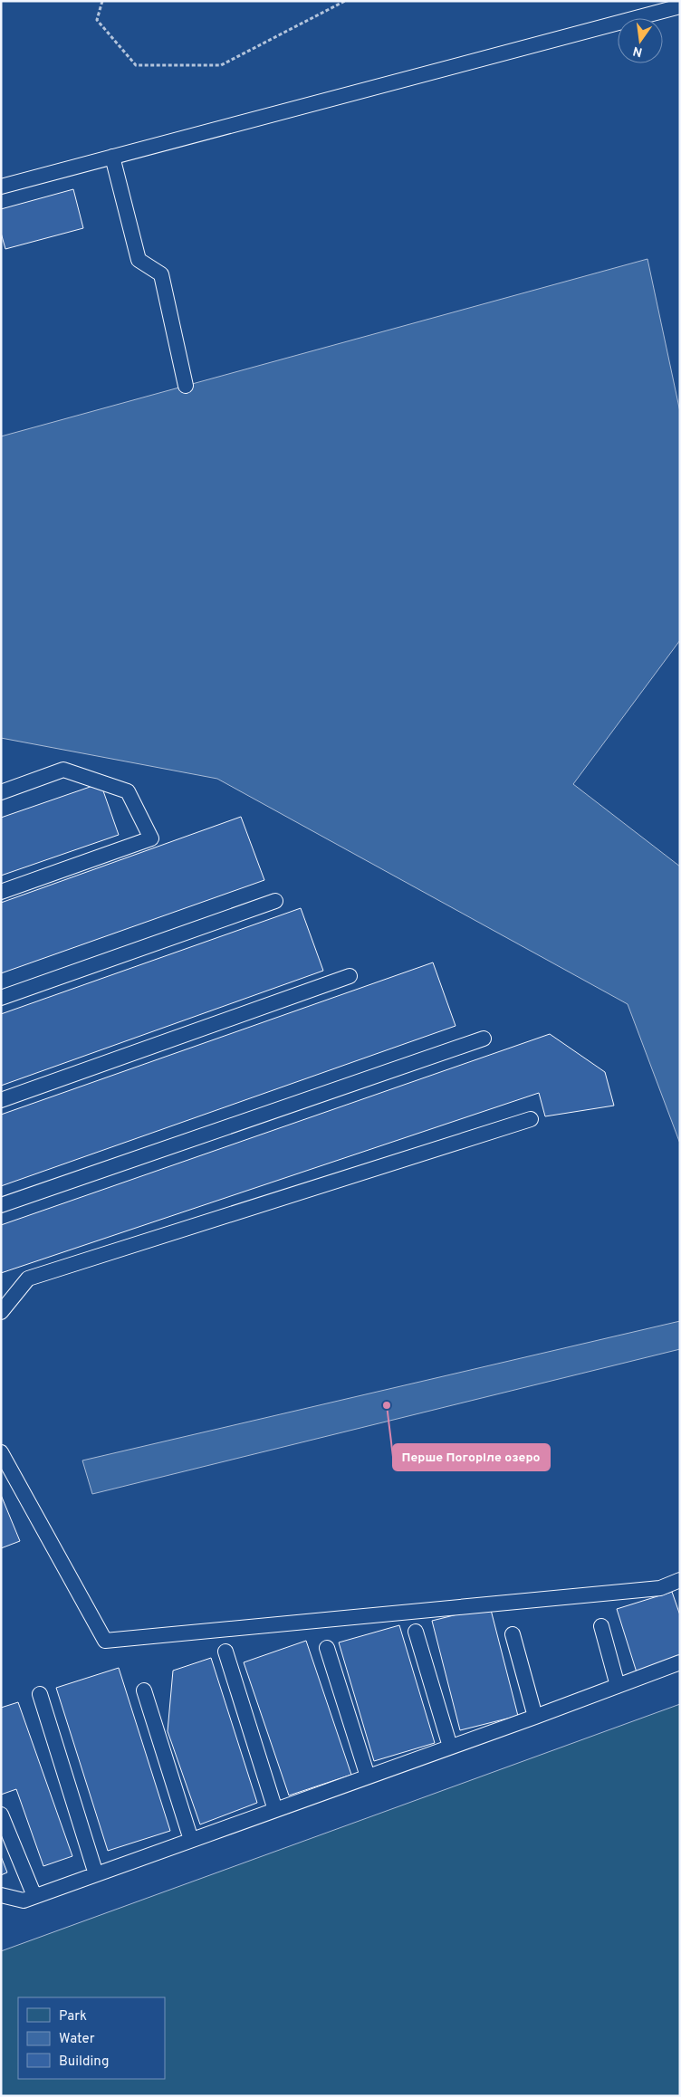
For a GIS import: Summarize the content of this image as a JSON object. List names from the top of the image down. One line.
{"places":["Перше Погоріле озеро"],"legend":["Park","Water","Building"],"north":"bottom"}
